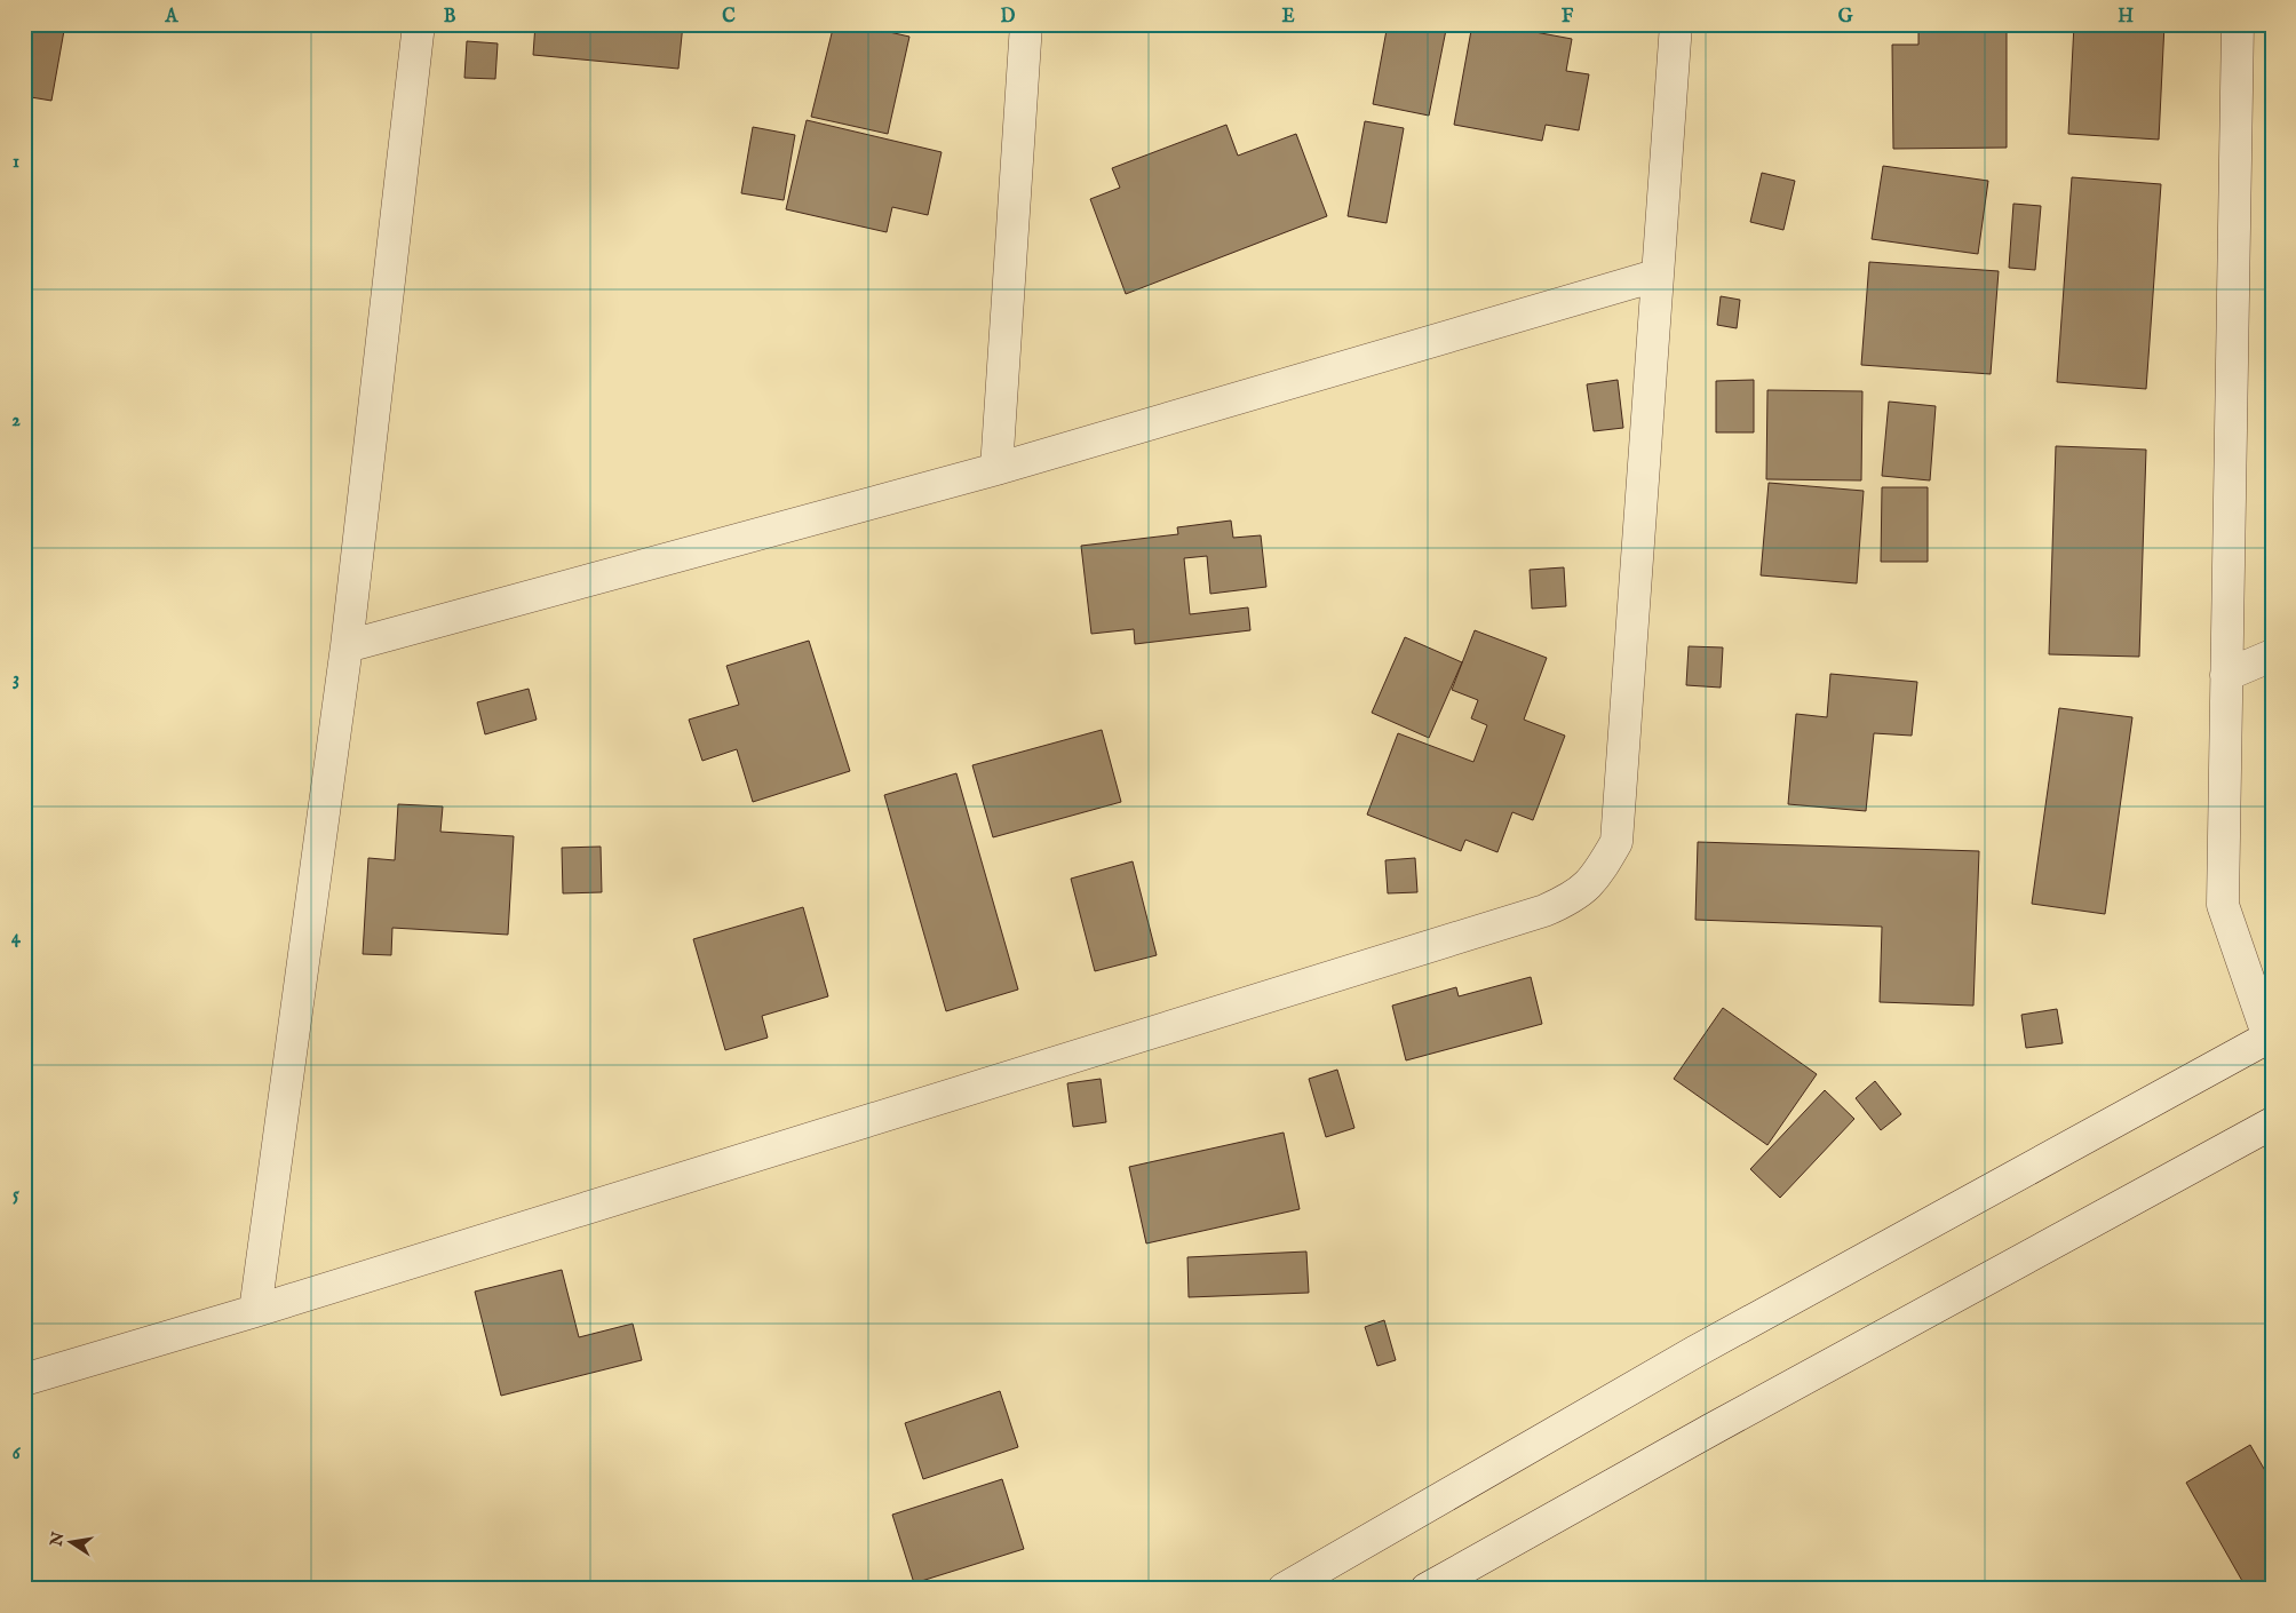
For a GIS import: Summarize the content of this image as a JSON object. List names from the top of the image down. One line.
{"north":"left","grid":{"columns":["A","B","C","D","E","F","G","H"],"rows":["1","2","3","4","5","6"]}}
